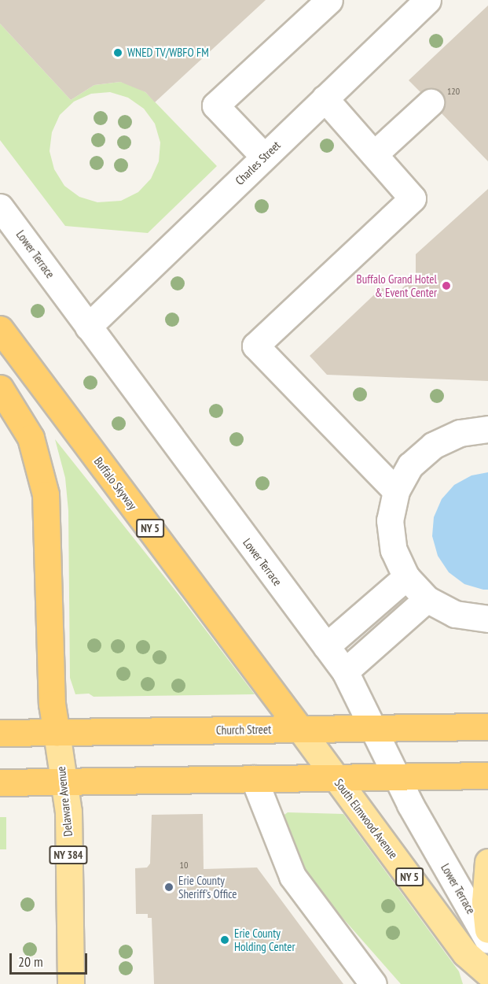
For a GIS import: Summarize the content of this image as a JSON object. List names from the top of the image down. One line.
{"streets":{"highway":["Buffalo Skyway","NY 5","Church Street"],"main road":["Delaware Avenue","South Elmwood Avenue","NY 384"],"street":["Charles Street","Lower Terrace"]},"crossings":[["Charles Street","Lower Terrace"],["Lower Terrace","Church Street"],["Buffalo Skyway","Church Street"],["Buffalo Skyway","South Elmwood Avenue"],["Church Street","Delaware Avenue"],["Church Street","South Elmwood Avenue"]],"places":["WNED TV/WBFO FM","Buffalo Grand Hotel & Event Center","Erie County Sheriff's Office","Erie County Holding Center"],"house_numbers":["120","10"],"scale_bar":"20 m"}
